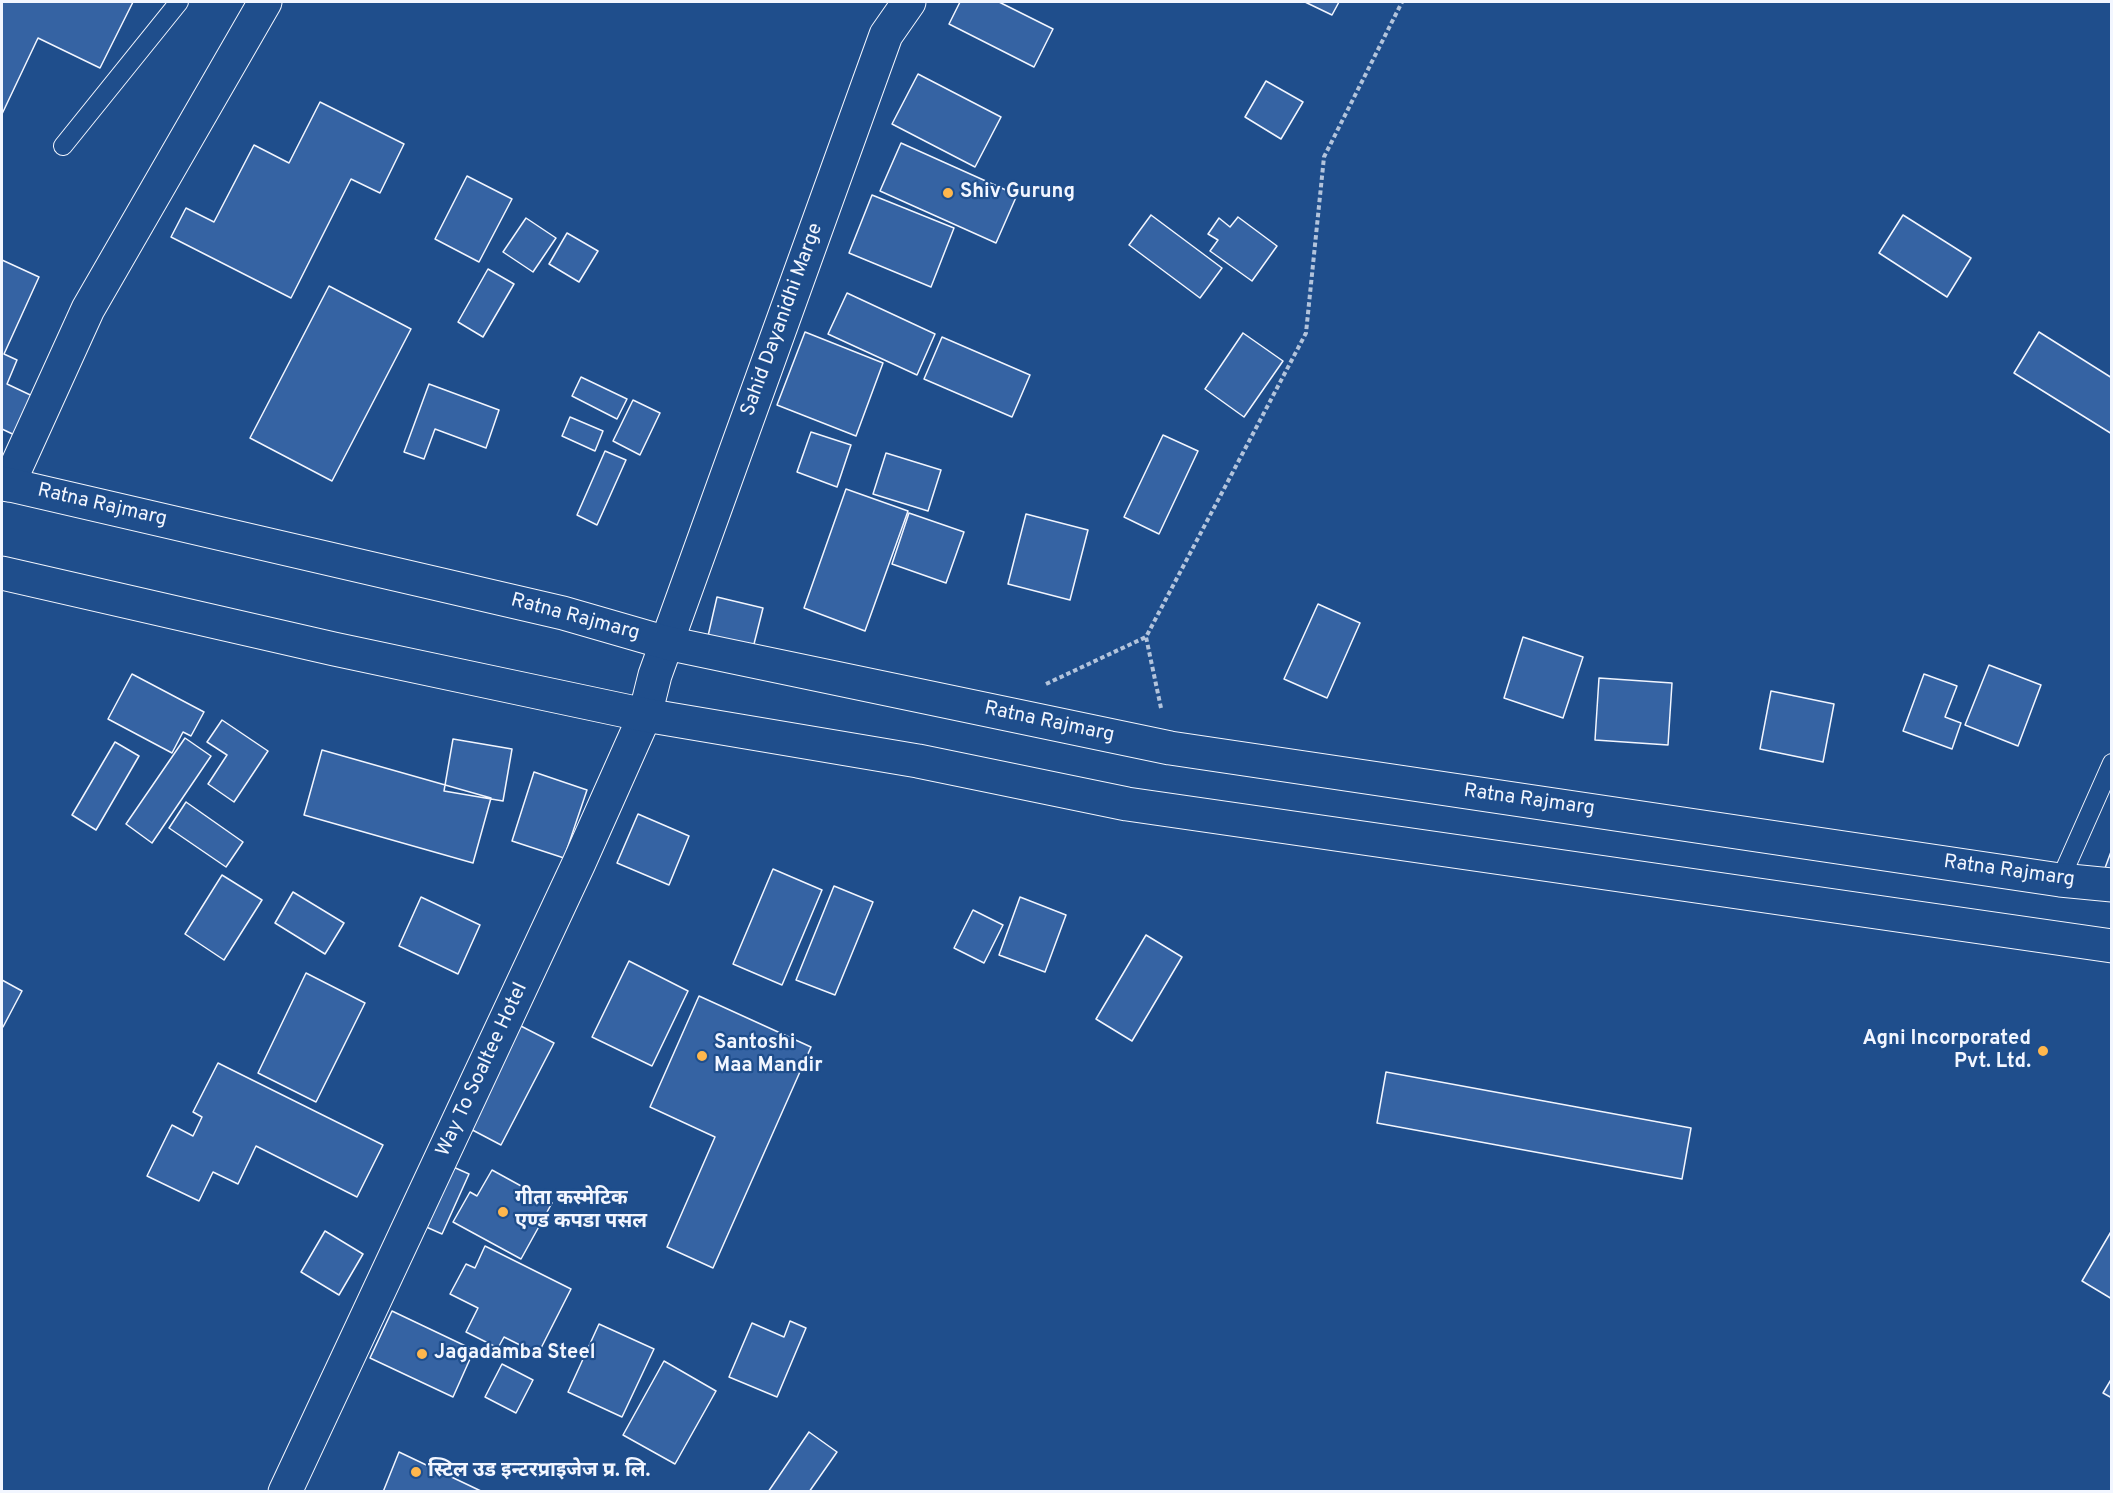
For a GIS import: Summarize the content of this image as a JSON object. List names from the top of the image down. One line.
{"streets":{"main road":["Sahid Dayanidhi Marge","Ratna Rajmarg","Way To Soaltee Hotel"]},"crossings":[["Sahid Dayanidhi Marge","Ratna Rajmarg"],["Sahid Dayanidhi Marge","Way To Soaltee Hotel"],["Ratna Rajmarg","Way To Soaltee Hotel"]],"places":["Shiv Gurung","Agni Incorporated Pvt. Ltd.","Santoshi Maa Mandir","गीता कस्मेटिक एण्ड कपडा पसल","Jagadamba Steel","स्टिल उड इन्टरप्राइजेज प्र. लि."]}
